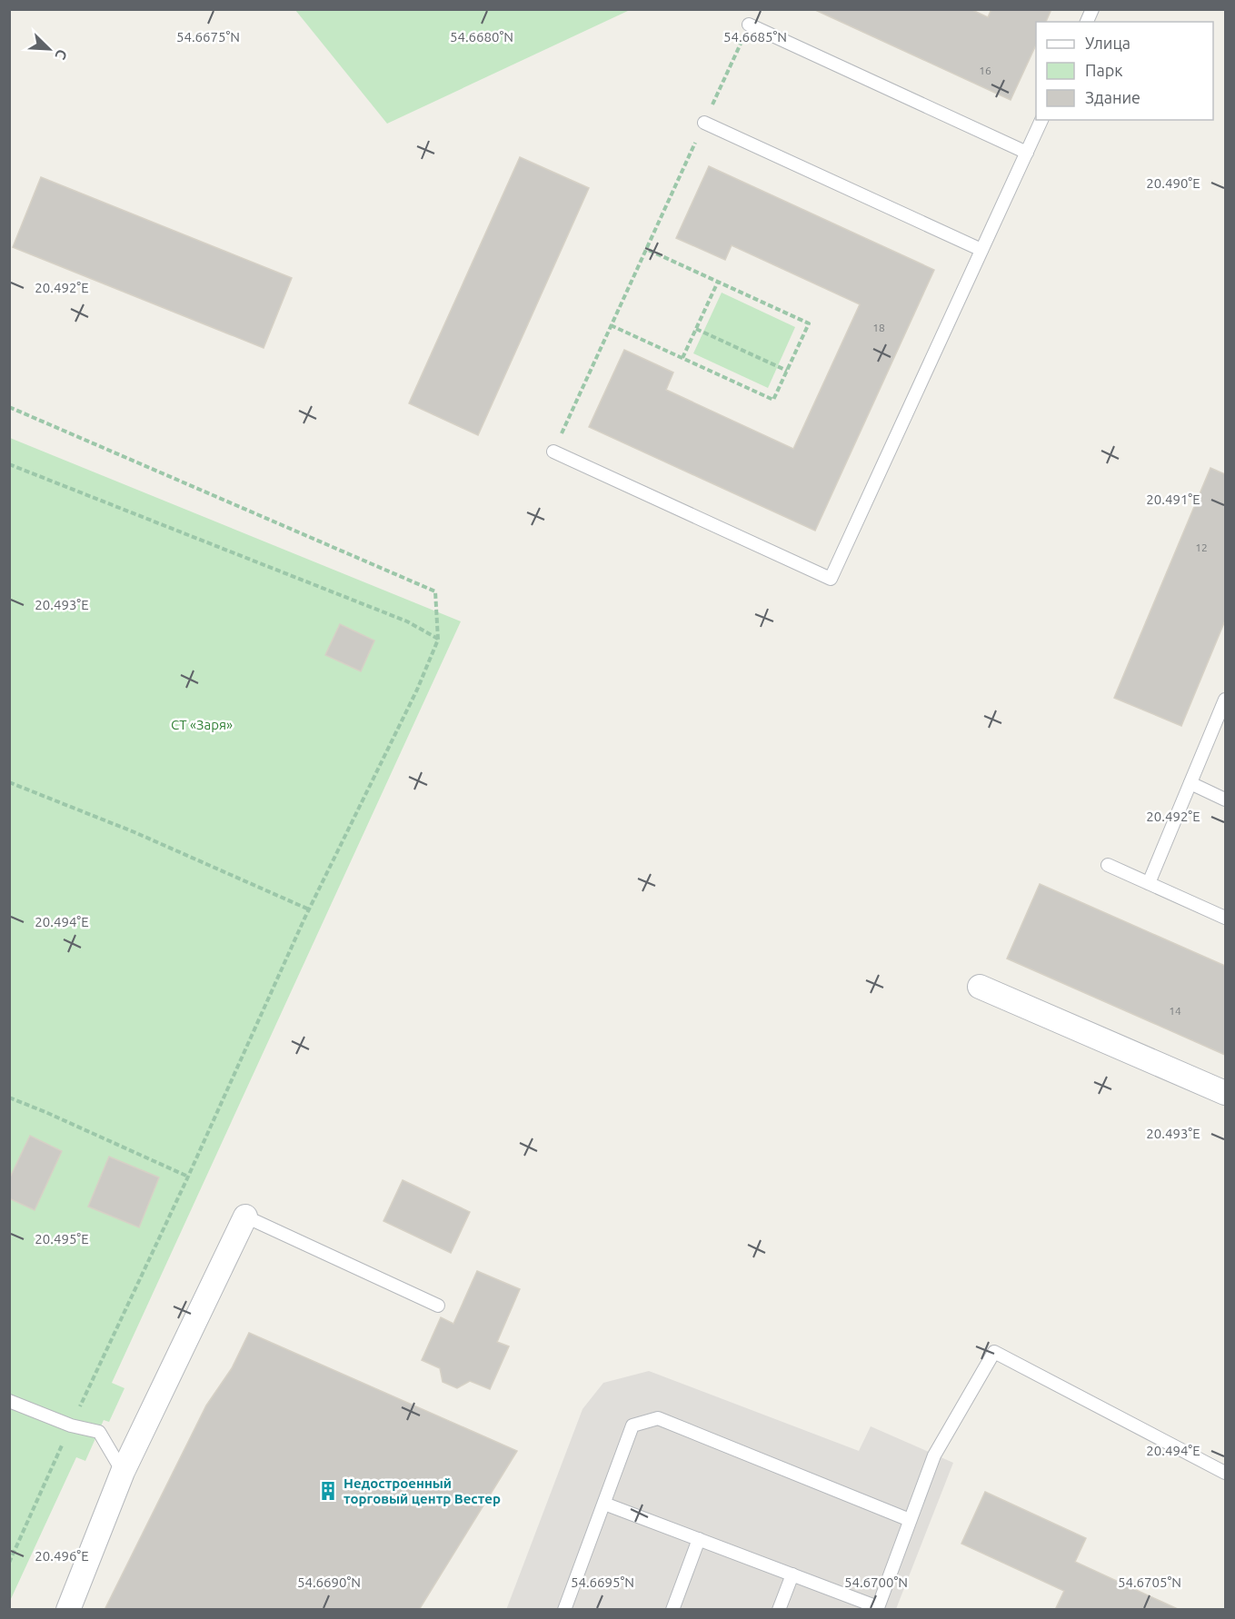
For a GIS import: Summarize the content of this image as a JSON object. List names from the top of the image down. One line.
{"parks":["СТ «Заря»"],"places":{"building":["Недостроенный торговый центр Вестер"]},"house_numbers":["16","18","12","14"],"legend":["Улица","Парк","Здание"],"north":"bottom right","coordinates":["54.6675°N","54.6680°N","54.6685°N","20.490°E","20.492°E","20.491°E","20.493°E","20.494°E","20.495°E","20.496°E","54.6690°N","54.6695°N","54.6700°N","54.6705°N"]}
